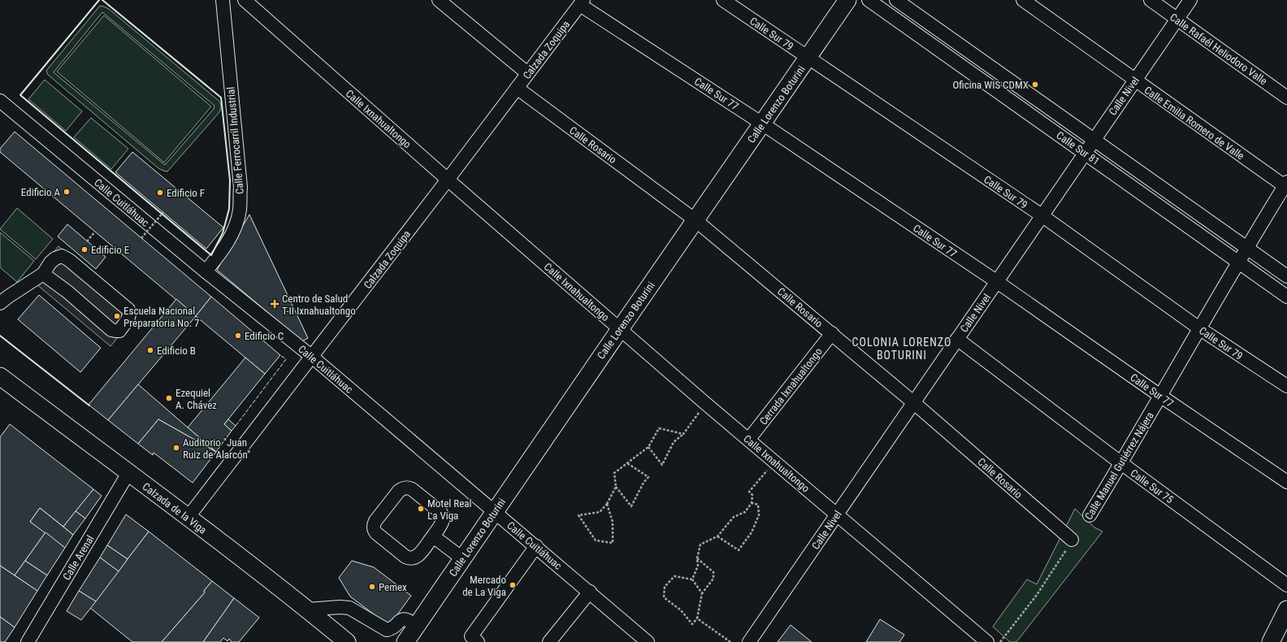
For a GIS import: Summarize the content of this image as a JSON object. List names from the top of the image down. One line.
{"streets":{"main road":["Calle Lorenzo Boturini","Calzada de la Viga"],"street":["Calle Sur 79","Calle Rafaél Heliodoro Valle","Calzada Zoquipa","Calle Sur 77","Calle Nivel","Calle Ixnahualtongo","Calle Emilia Romero de Valle","Calle Ferrocarril Industrial","Calle Rosario","Calle Sur 81","Calle Cuitláhuac","Cerrada Ixnahualtongo","Calle Manuel Gutiérrez Nájera","Calle Sur 75","Calle Arenal"]},"crossings":[["Calle Sur 79","Calle Nivel"],["Calle Sur 79","Calle Lorenzo Boturini"],["Calle Sur 79","Calle Manuel Gutiérrez Nájera"],["Calle Rafaél Heliodoro Valle","Calle Nivel"],["Calzada Zoquipa","Calle Sur 77"],["Calzada Zoquipa","Calle Ixnahualtongo"],["Calzada Zoquipa","Calle Rosario"],["Calzada Zoquipa","Calle Cuitláhuac"],["Calzada Zoquipa","Calzada de la Viga"],["Calle Sur 77","Calle Nivel"],["Calle Sur 77","Calle Lorenzo Boturini"],["Calle Sur 77","Calle Manuel Gutiérrez Nájera"],["Calle Nivel","Calle Ixnahualtongo"],["Calle Nivel","Calle Emilia Romero de Valle"],["Calle Nivel","Calle Rosario"],["Calle Nivel","Calle Sur 81"],["Calle Nivel","Calle Sur 75"],["Calle Lorenzo Boturini","Calle Ixnahualtongo"],["Calle Lorenzo Boturini","Calle Rosario"],["Calle Lorenzo Boturini","Calle Cuitláhuac"],["Calle Ixnahualtongo","Cerrada Ixnahualtongo"],["Calle Emilia Romero de Valle","Calle Manuel Gutiérrez Nájera"],["Calle Ferrocarril Industrial","Calle Cuitláhuac"],["Calle Rosario","Cerrada Ixnahualtongo"],["Calle Sur 81","Calle Manuel Gutiérrez Nájera"],["Calle Manuel Gutiérrez Nájera","Calle Sur 75"],["Calzada de la Viga","Calle Arenal"]],"districts":["COLONIA LORENZO BOTURINI"],"places":{"other":["Oficina WIS CDMX","Edificio A","Edificio F","Edificio E","Escuela Nacional Preparatoria No. 7","Edificio C","Edificio B","Ezequiel A. Chávez","Auditorio \"Juan Ruiz de Alarcón\"","Motel Real La Viga","Mercado de La Viga","Pemex"],"health":["Centro de Salud T-II Ixnahualtongo"]}}
